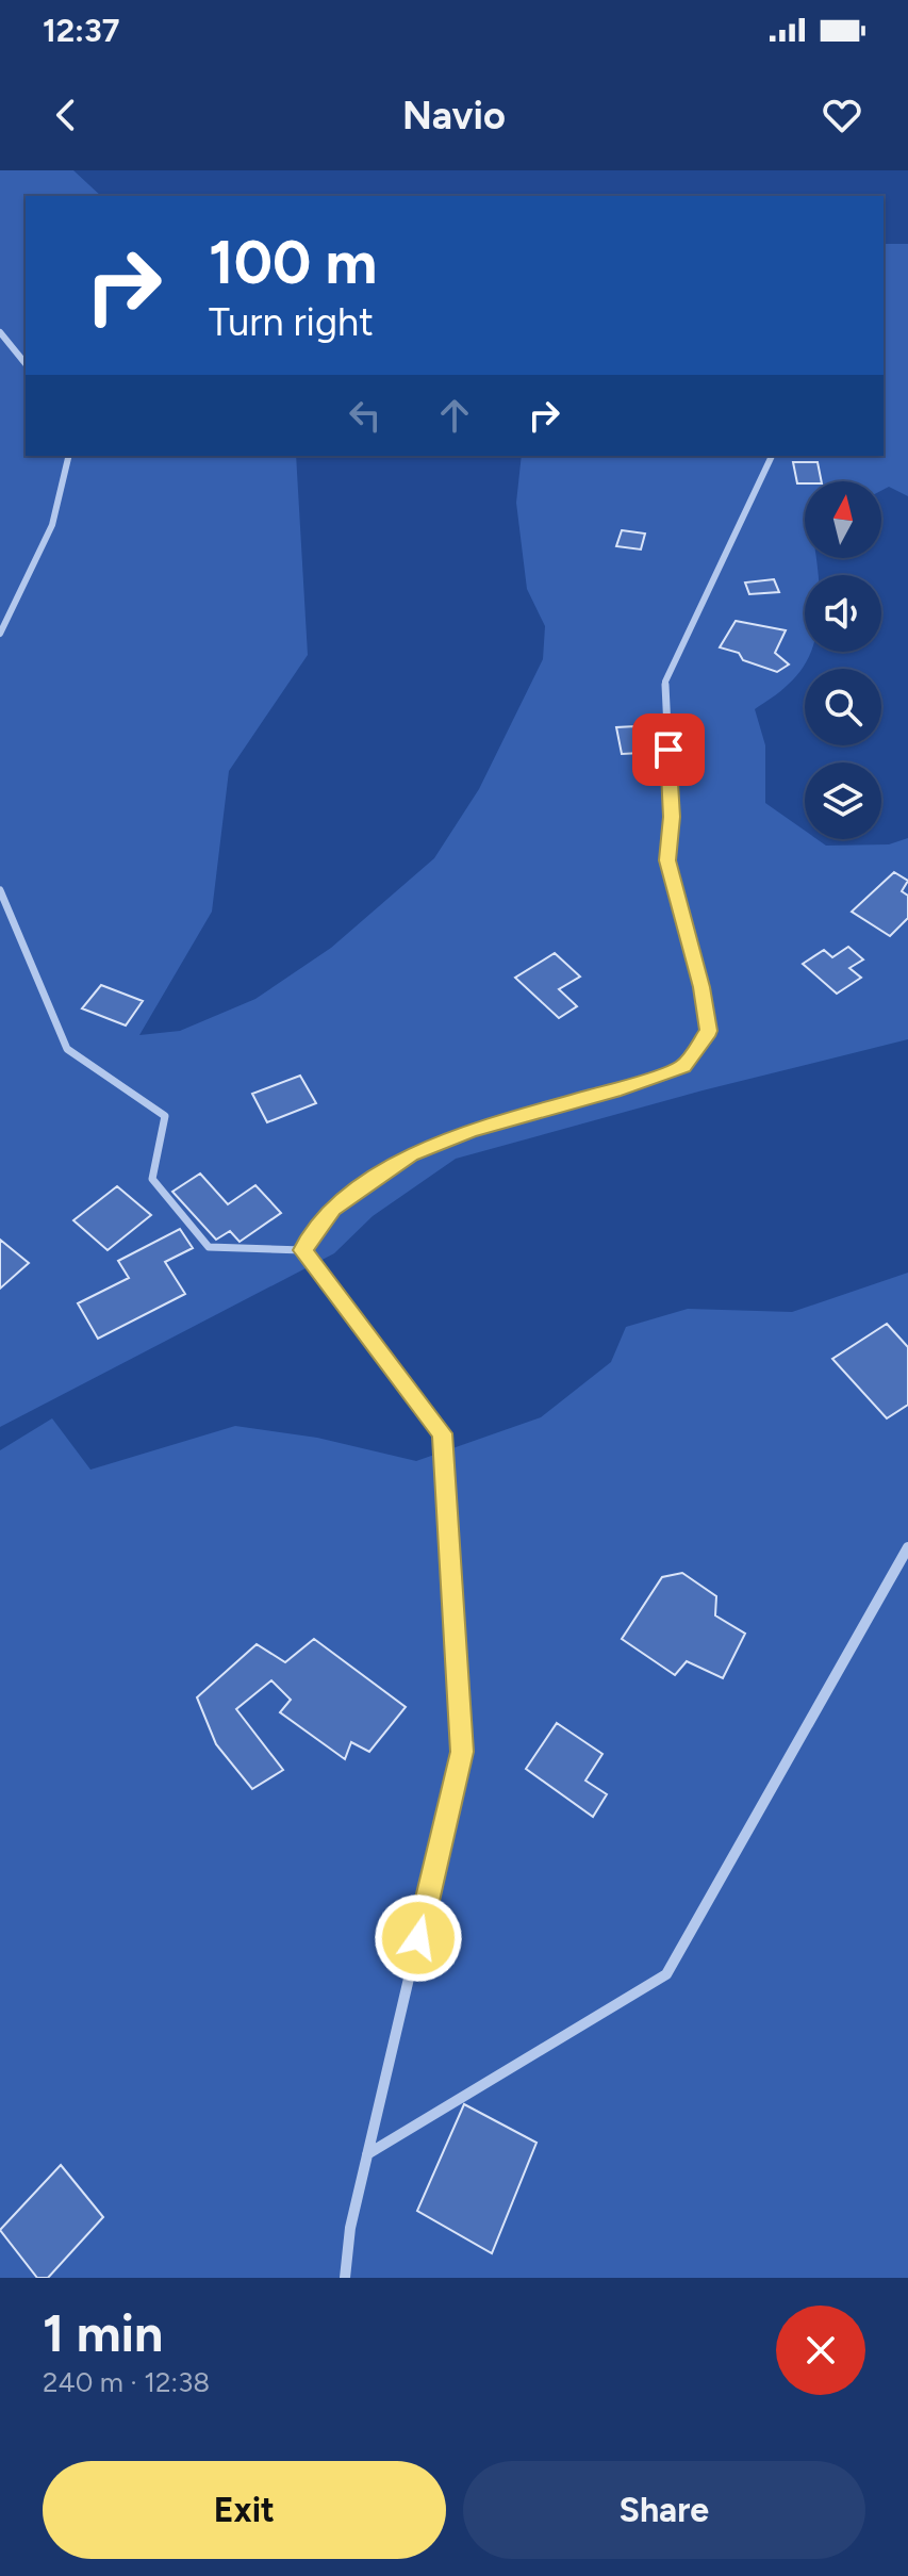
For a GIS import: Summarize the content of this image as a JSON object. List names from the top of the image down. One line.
{"north":"top","page":{"status":"12:37","header":"Navio","turn":["100 m","Turn right"],"heading":["1 min","240 m · 12:38"],"buttons":["Exit","Share"]}}
